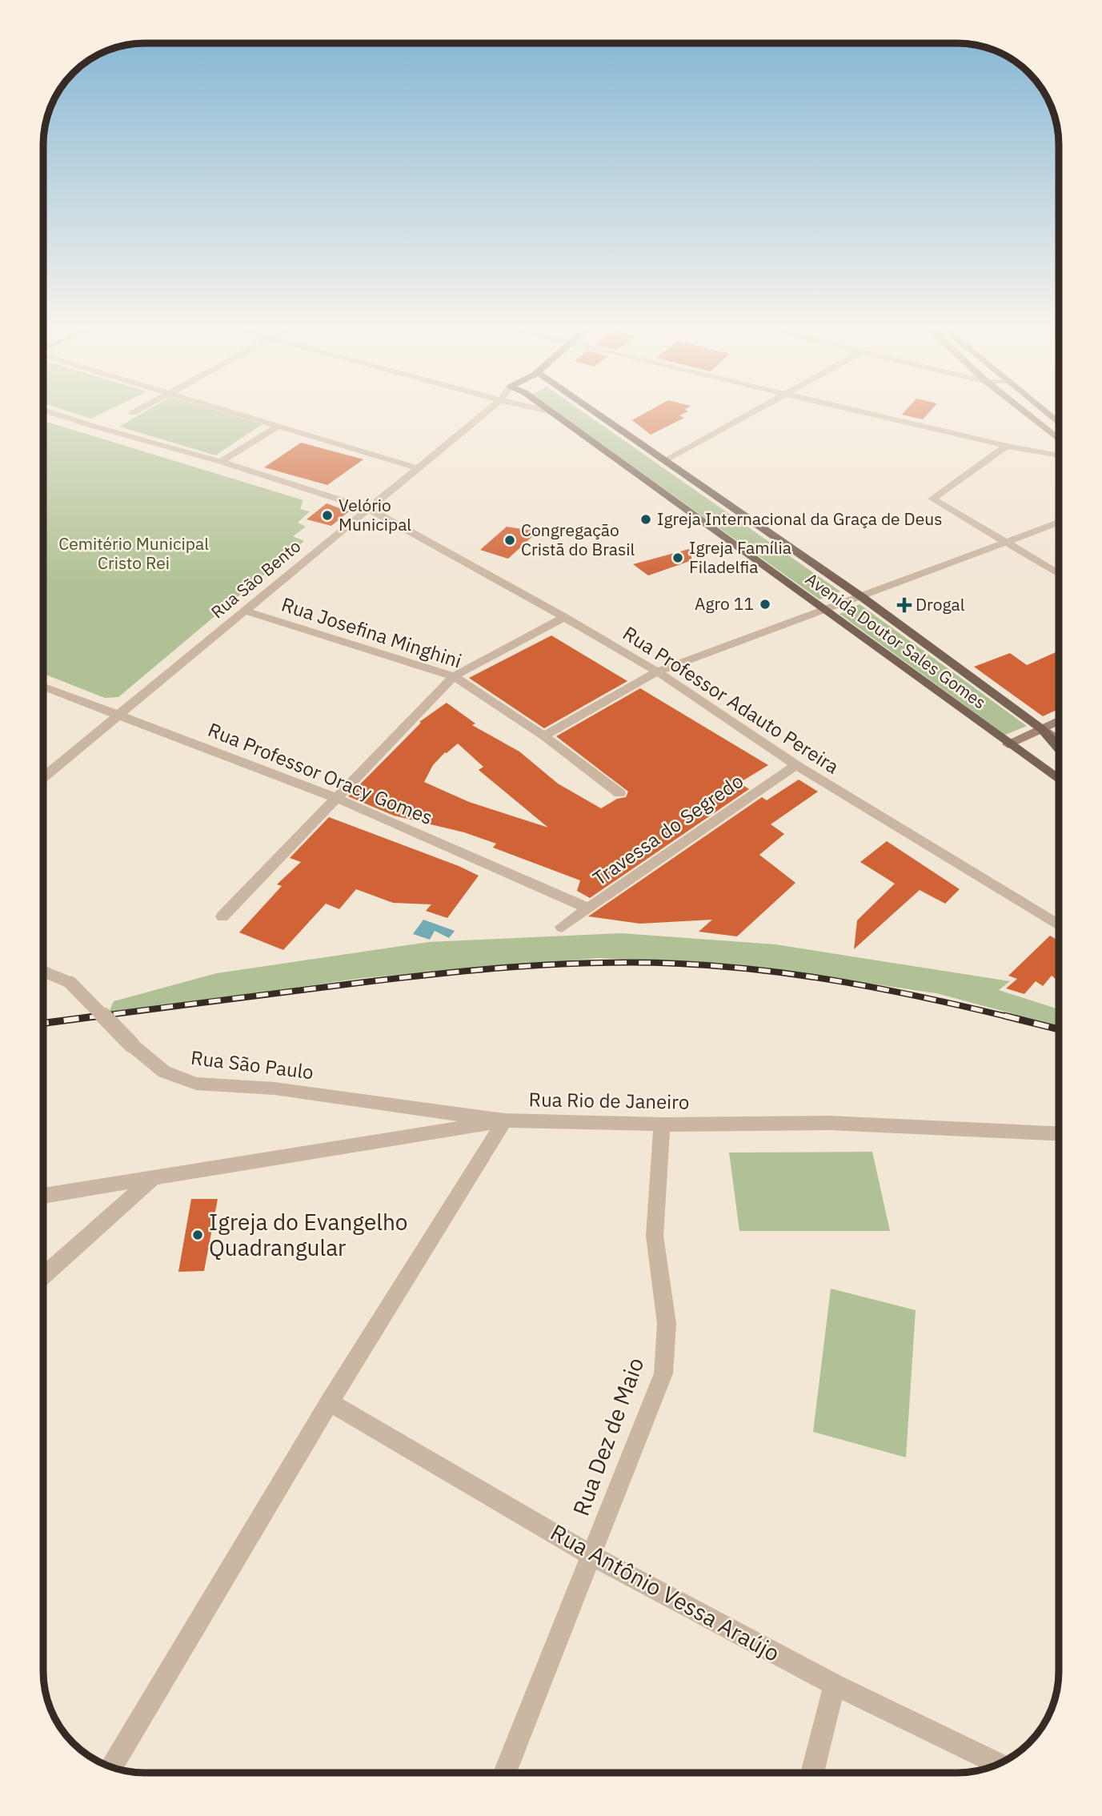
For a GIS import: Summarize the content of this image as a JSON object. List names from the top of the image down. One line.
{"streets":{"main road":["Avenida Doutor Sales Gomes"],"street":["Rua São Bento","Rua Josefina Minghini","Rua Professor Adauto Pereira","Rua Professor Oracy Gomes","Travessa do Segredo","Rua São Paulo","Rua Rio de Janeiro","Rua Dez de Maio","Rua Antônio Vessa Araújo"]},"crossings":[["Rua São Bento","Rua Josefina Minghini"],["Rua São Bento","Rua Professor Adauto Pereira"],["Rua São Bento","Rua Professor Oracy Gomes"],["Rua Professor Adauto Pereira","Travessa do Segredo"],["Rua Professor Oracy Gomes","Travessa do Segredo"],["Rua São Paulo","Rua Rio de Janeiro"],["Rua Rio de Janeiro","Rua Dez de Maio"],["Rua Dez de Maio","Rua Antônio Vessa Araújo"]],"parks":["Cemitério Municipal Cristo Rei"],"places":{"other":["Velório Municipal","Igreja Internacional da Graça de Deus","Congregação Cristã do Brasil","Igreja Família Filadelfia","Agro 11","Igreja do Evangelho Quadrangular"],"health":["Drogal"]}}
